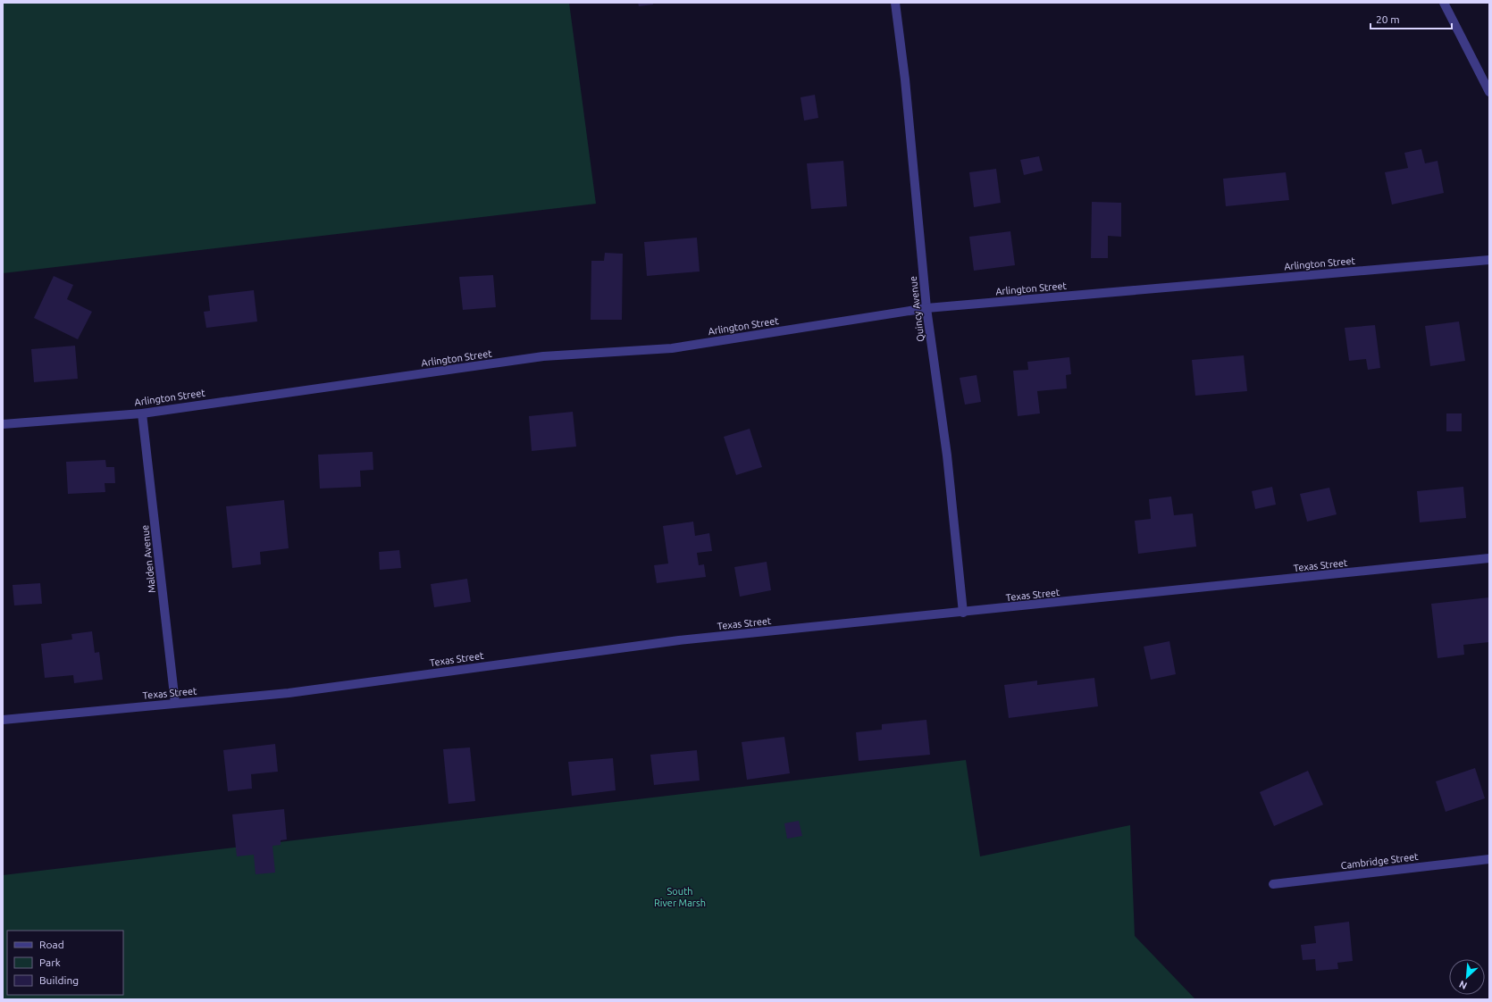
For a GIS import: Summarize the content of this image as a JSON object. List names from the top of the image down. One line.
{"streets":{"street":["Arlington Street","Quincy Avenue","Malden Avenue","Texas Street","Cambridge Street"]},"crossings":[["Arlington Street","Quincy Avenue"],["Arlington Street","Malden Avenue"],["Quincy Avenue","Texas Street"],["Malden Avenue","Texas Street"]],"parks":["South River Marsh"],"legend":["Road","Park","Building"],"scale_bar":"20 m","north":"bottom left"}
